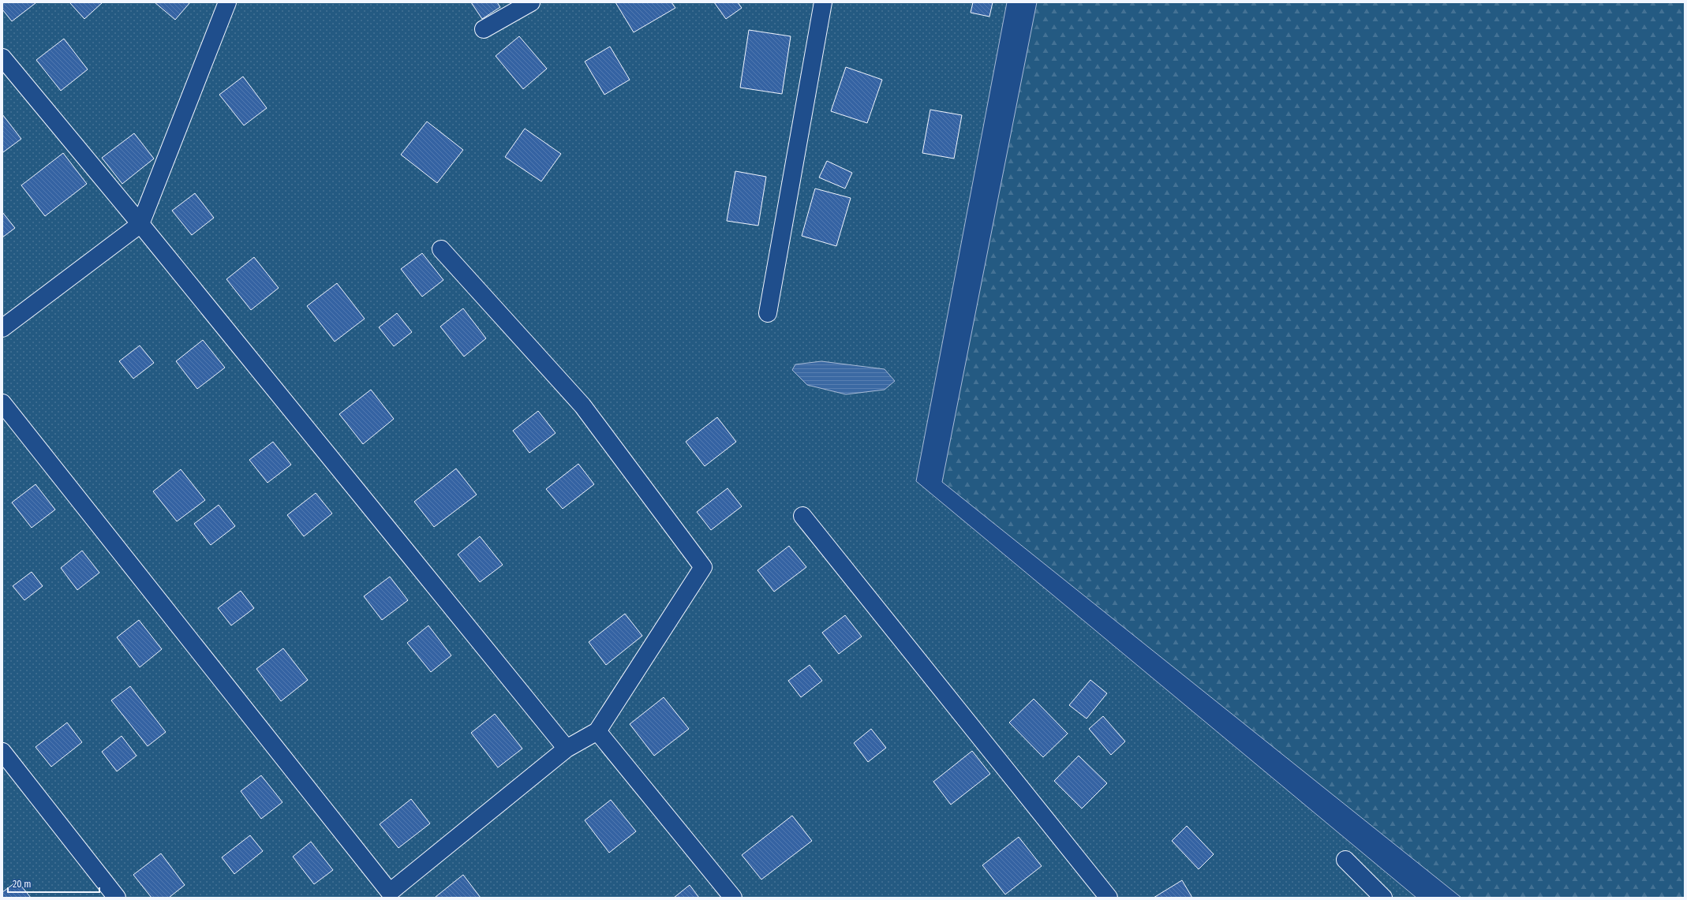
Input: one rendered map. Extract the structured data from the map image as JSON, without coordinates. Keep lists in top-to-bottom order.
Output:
{
  "scale_bar": "20 m"
}
